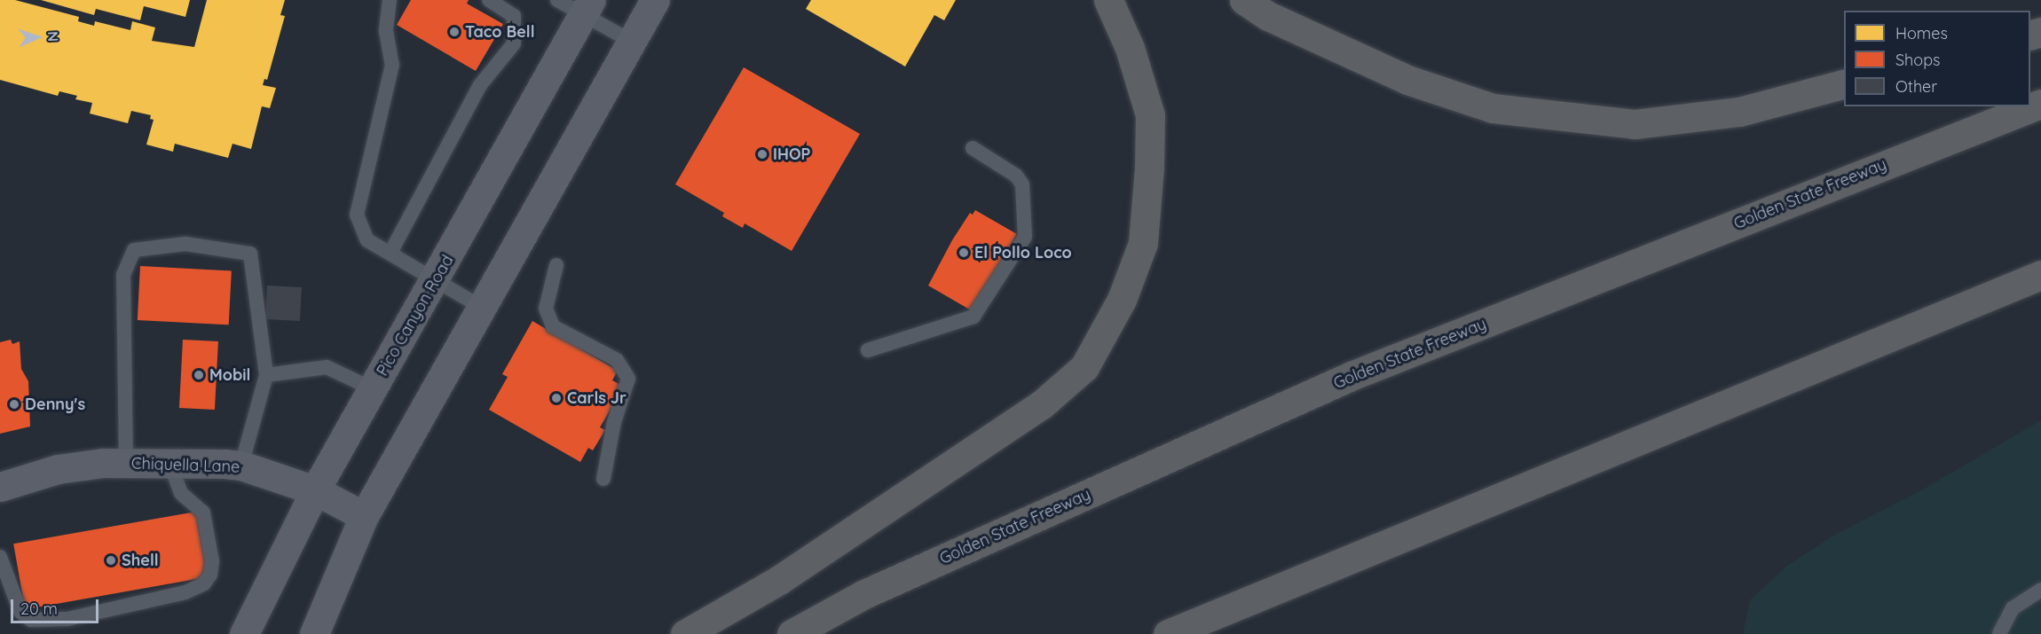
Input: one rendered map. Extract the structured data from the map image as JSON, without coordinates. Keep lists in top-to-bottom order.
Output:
{
  "streets": {
    "highway": ["Golden State Freeway"],
    "main road": ["Pico Canyon Road", "Chiquella Lane"]
  },
  "crossings": [
    ["Pico Canyon Road", "Chiquella Lane"]
  ],
  "places": [
    "Taco Bell",
    "IHOP",
    "El Pollo Loco",
    "Mobil",
    "Carls Jr",
    "Denny's",
    "Shell"
  ],
  "legend": ["Homes", "Shops", "Other"],
  "scale_bar": "20 m",
  "north": "right"
}
